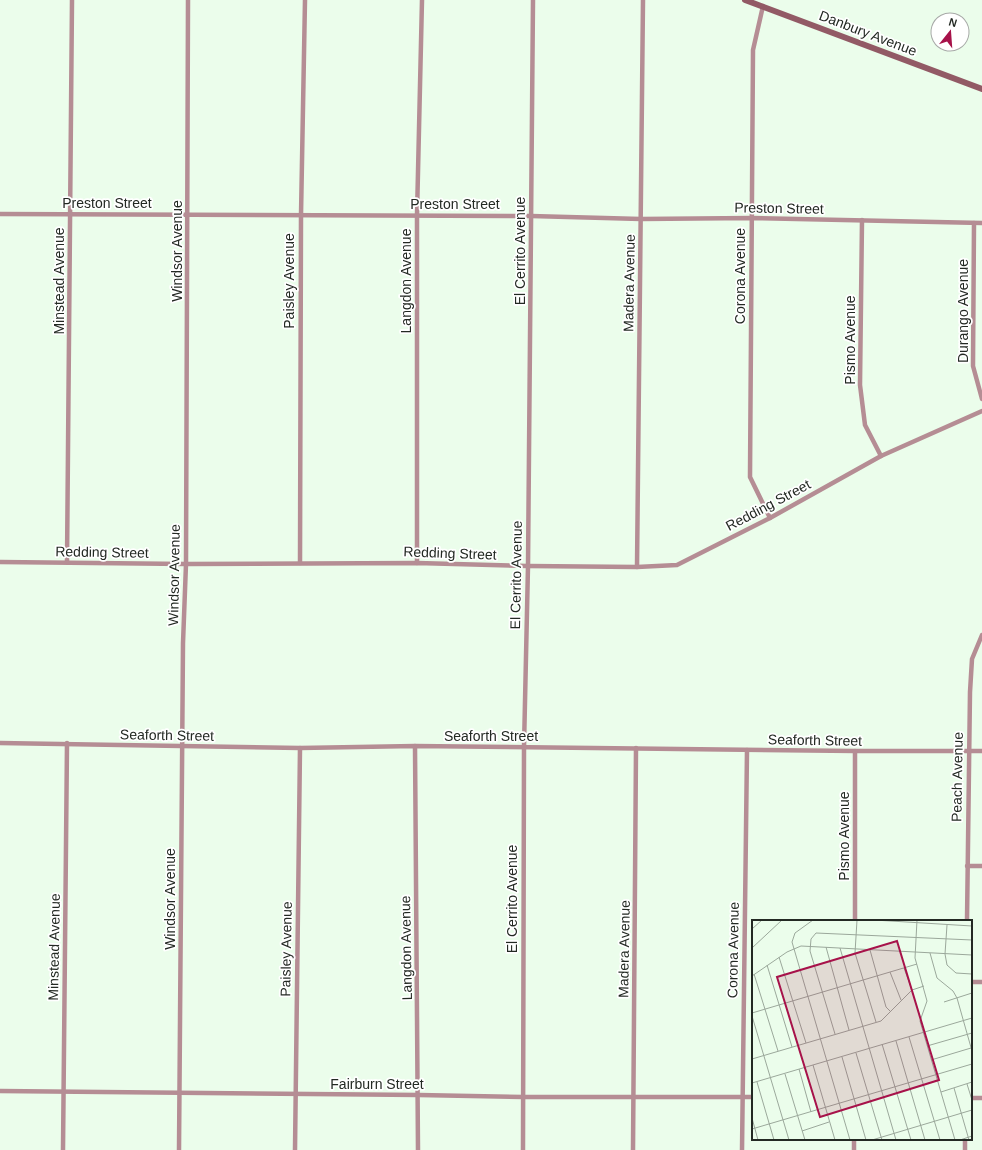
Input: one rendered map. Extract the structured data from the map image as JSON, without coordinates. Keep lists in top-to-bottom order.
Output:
{
  "streets": {
    "street": [
      "Danbury Avenue",
      "Preston Street",
      "Windsor Avenue",
      "El Cerrito Avenue",
      "Corona Avenue",
      "Minstead Avenue",
      "Paisley Avenue",
      "Langdon Avenue",
      "Madera Avenue",
      "Durango Avenue",
      "Pismo Avenue",
      "Redding Street",
      "Seaforth Street",
      "Peach Avenue",
      "Fairburn Street"
    ]
  },
  "crossings": [
    ["Danbury Avenue", "Corona Avenue"],
    ["Preston Street", "Windsor Avenue"],
    ["Preston Street", "El Cerrito Avenue"],
    ["Preston Street", "Corona Avenue"],
    ["Preston Street", "Minstead Avenue"],
    ["Preston Street", "Paisley Avenue"],
    ["Preston Street", "Langdon Avenue"],
    ["Preston Street", "Madera Avenue"],
    ["Preston Street", "Durango Avenue"],
    ["Preston Street", "Pismo Avenue"],
    ["Windsor Avenue", "Redding Street"],
    ["Windsor Avenue", "Seaforth Street"],
    ["Windsor Avenue", "Fairburn Street"],
    ["El Cerrito Avenue", "Redding Street"],
    ["El Cerrito Avenue", "Seaforth Street"],
    ["El Cerrito Avenue", "Fairburn Street"],
    ["Corona Avenue", "Redding Street"],
    ["Corona Avenue", "Seaforth Street"],
    ["Corona Avenue", "Fairburn Street"],
    ["Minstead Avenue", "Redding Street"],
    ["Minstead Avenue", "Seaforth Street"],
    ["Minstead Avenue", "Fairburn Street"],
    ["Paisley Avenue", "Redding Street"],
    ["Paisley Avenue", "Seaforth Street"],
    ["Paisley Avenue", "Fairburn Street"],
    ["Langdon Avenue", "Redding Street"],
    ["Langdon Avenue", "Seaforth Street"],
    ["Langdon Avenue", "Fairburn Street"],
    ["Madera Avenue", "Redding Street"],
    ["Madera Avenue", "Seaforth Street"],
    ["Madera Avenue", "Fairburn Street"],
    ["Pismo Avenue", "Redding Street"],
    ["Pismo Avenue", "Seaforth Street"],
    ["Seaforth Street", "Peach Avenue"]
  ],
  "north": "top"
}
